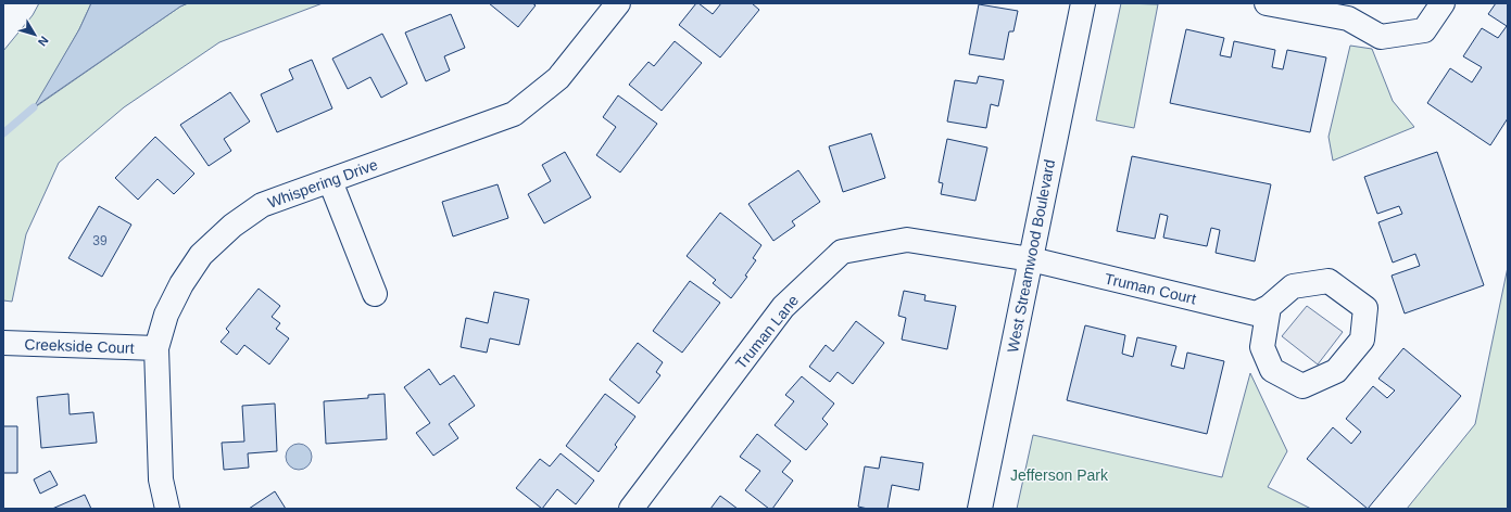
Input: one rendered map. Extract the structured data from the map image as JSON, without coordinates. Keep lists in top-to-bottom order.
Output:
{
  "streets": {
    "street": [
      "Whispering Drive",
      "West Streamwood Boulevard",
      "Truman Court",
      "Truman Lane",
      "Creekside Court"
    ]
  },
  "crossings": [
    ["Whispering Drive", "Creekside Court"],
    ["West Streamwood Boulevard", "Truman Court"],
    ["West Streamwood Boulevard", "Truman Lane"],
    ["Truman Court", "Truman Lane"]
  ],
  "parks": ["Jefferson Park"],
  "house_numbers": ["39"],
  "north": "bottom right"
}
